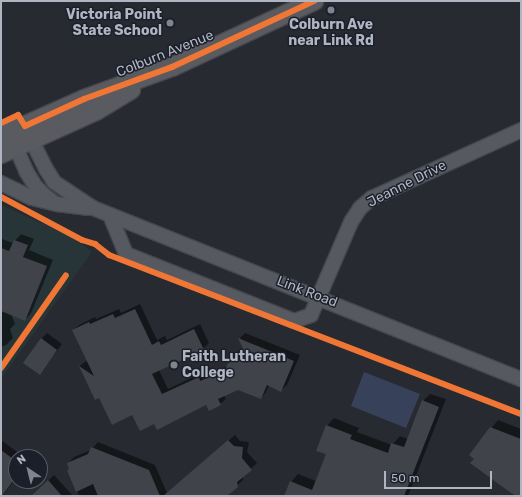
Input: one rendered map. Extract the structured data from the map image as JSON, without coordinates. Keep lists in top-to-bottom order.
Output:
{
  "streets": {
    "main road": ["Colburn Avenue"],
    "street": ["Jeanne Drive", "Link Road"]
  },
  "crossings": [
    ["Colburn Avenue", "Link Road"],
    ["Jeanne Drive", "Link Road"]
  ],
  "places": ["Colburn Ave near Link Rd", "Victoria Point State School", "Faith Lutheran College"],
  "scale_bar": "50 m",
  "north": "top left"
}
